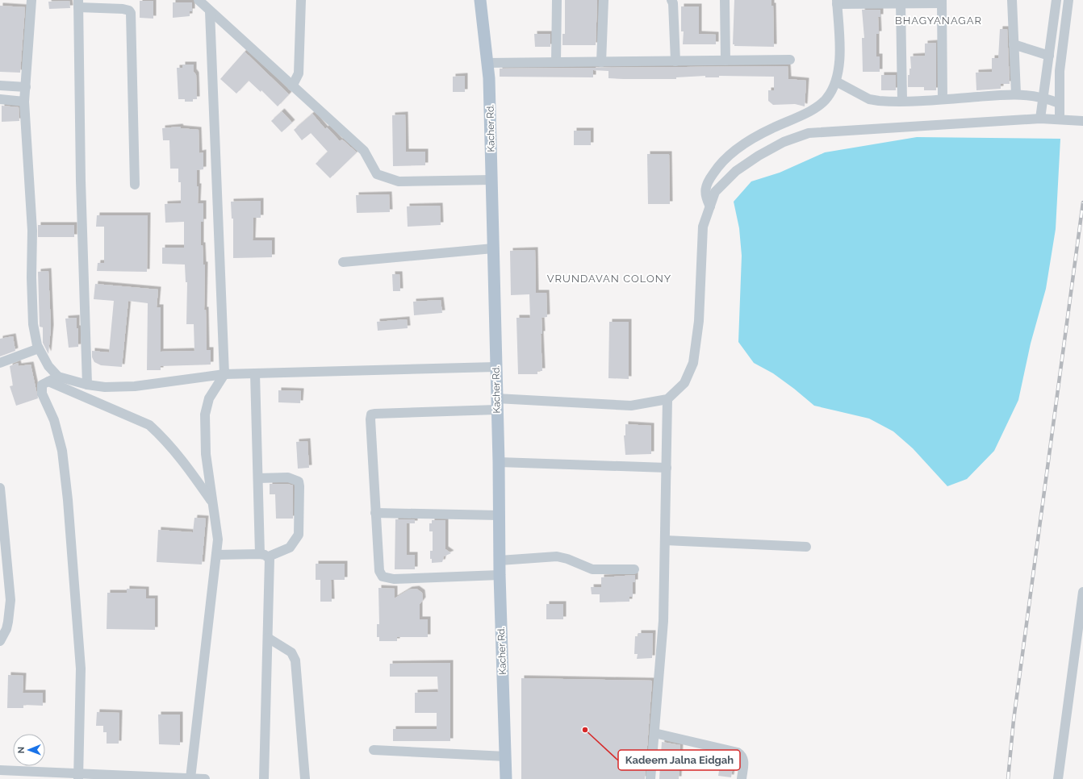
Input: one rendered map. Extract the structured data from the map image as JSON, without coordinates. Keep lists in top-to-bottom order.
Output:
{
  "streets": {
    "main road": ["Kacher Rd."]
  },
  "districts": ["BHAGYANAGAR", "VRUNDAVAN COLONY"],
  "places": ["Kadeem Jalna Eidgah"],
  "north": "left"
}
